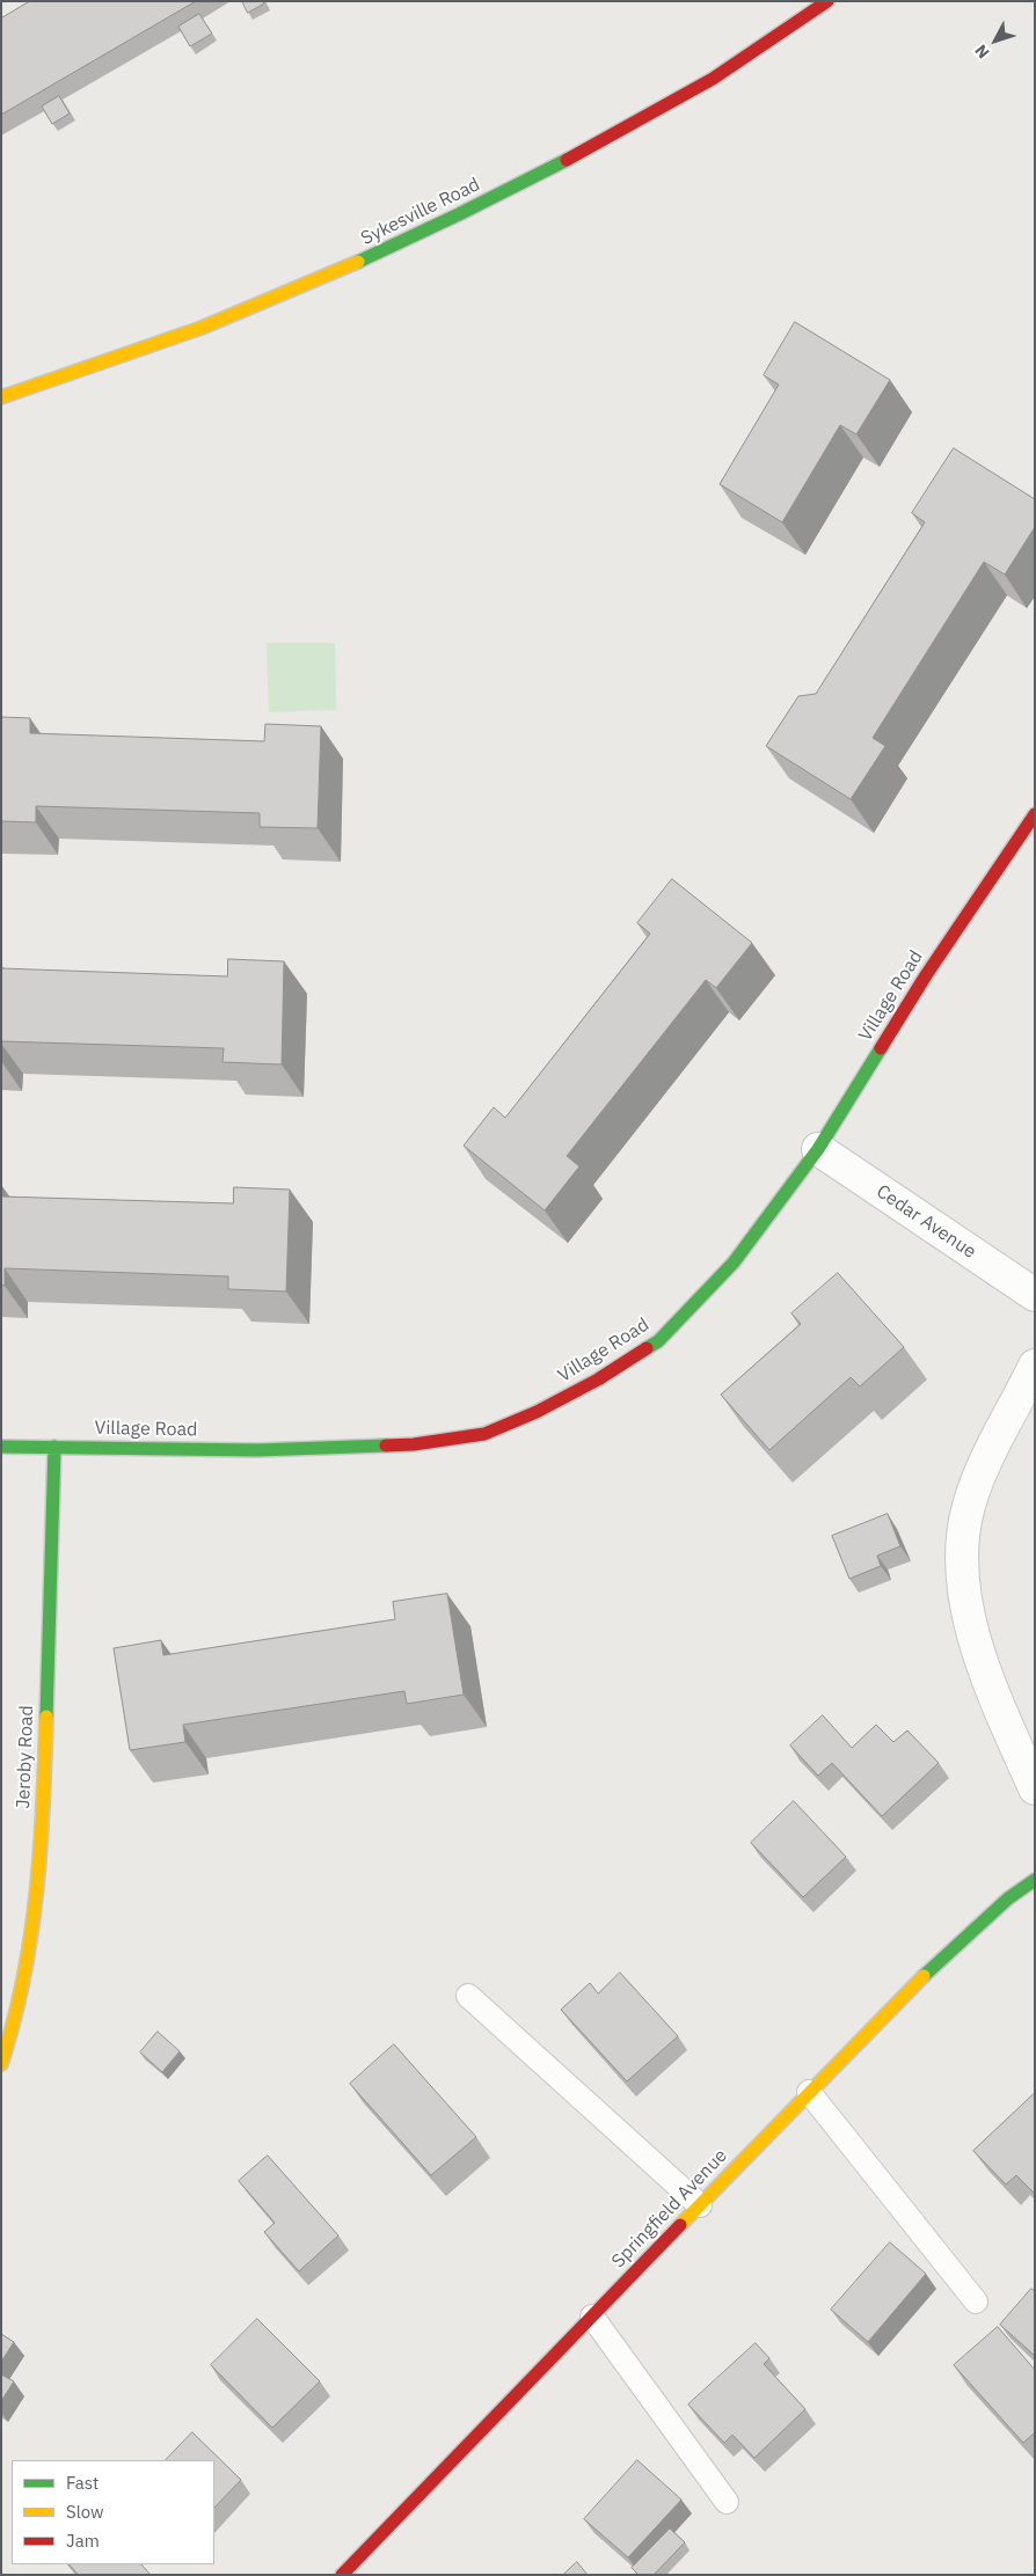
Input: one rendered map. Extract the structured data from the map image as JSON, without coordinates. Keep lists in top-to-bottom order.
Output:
{
  "streets": {
    "street": [
      "Sykesville Road",
      "Village Road",
      "Cedar Avenue",
      "Jeroby Road",
      "Springfield Avenue"
    ]
  },
  "crossings": [
    ["Village Road", "Cedar Avenue"],
    ["Village Road", "Jeroby Road"]
  ],
  "legend": ["Fast", "Slow", "Jam"],
  "north": "bottom left"
}
